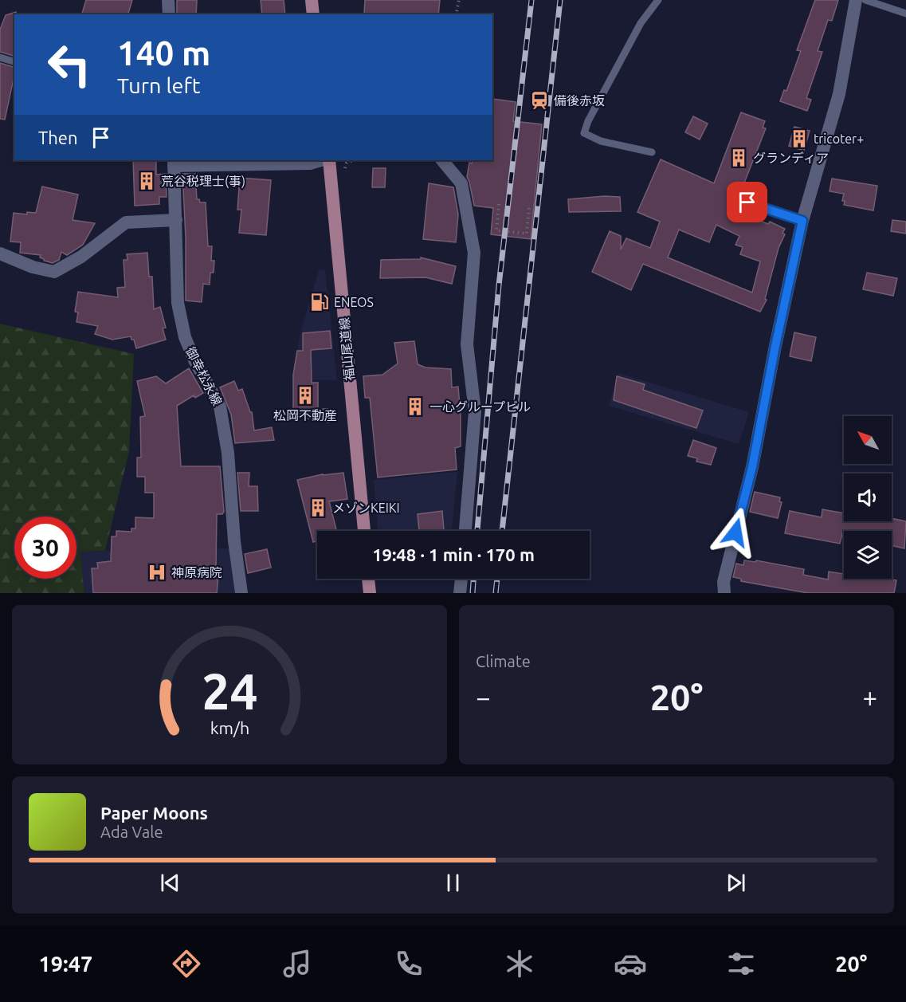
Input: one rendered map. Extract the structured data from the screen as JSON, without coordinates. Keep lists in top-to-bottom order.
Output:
{
  "streets": {
    "main road": ["福山尾道線"],
    "street": ["御幸松永線"]
  },
  "places": {
    "station": ["備後赤坂"],
    "building": [
      "tricoter+",
      "グランディア",
      "荒谷税理士(事)",
      "松岡不動産",
      "一心グループビル",
      "メゾンKEIKI"
    ],
    "fuel station": ["ENEOS"],
    "hospital": ["神原病院"]
  },
  "north": "top left",
  "page": {
    "turn": ["140 m", "Turn left"],
    "then": "Then",
    "limit": "30",
    "trip": "19:48 · 1 min · 170 m",
    "tile": "Climate",
    "heat": ["−", "20°", "+"],
    "song": ["Paper Moons", "Ada Vale"],
    "tabs": ["19:47", "20°"],
    "gauge": ["24", "km/h"]
  }
}
